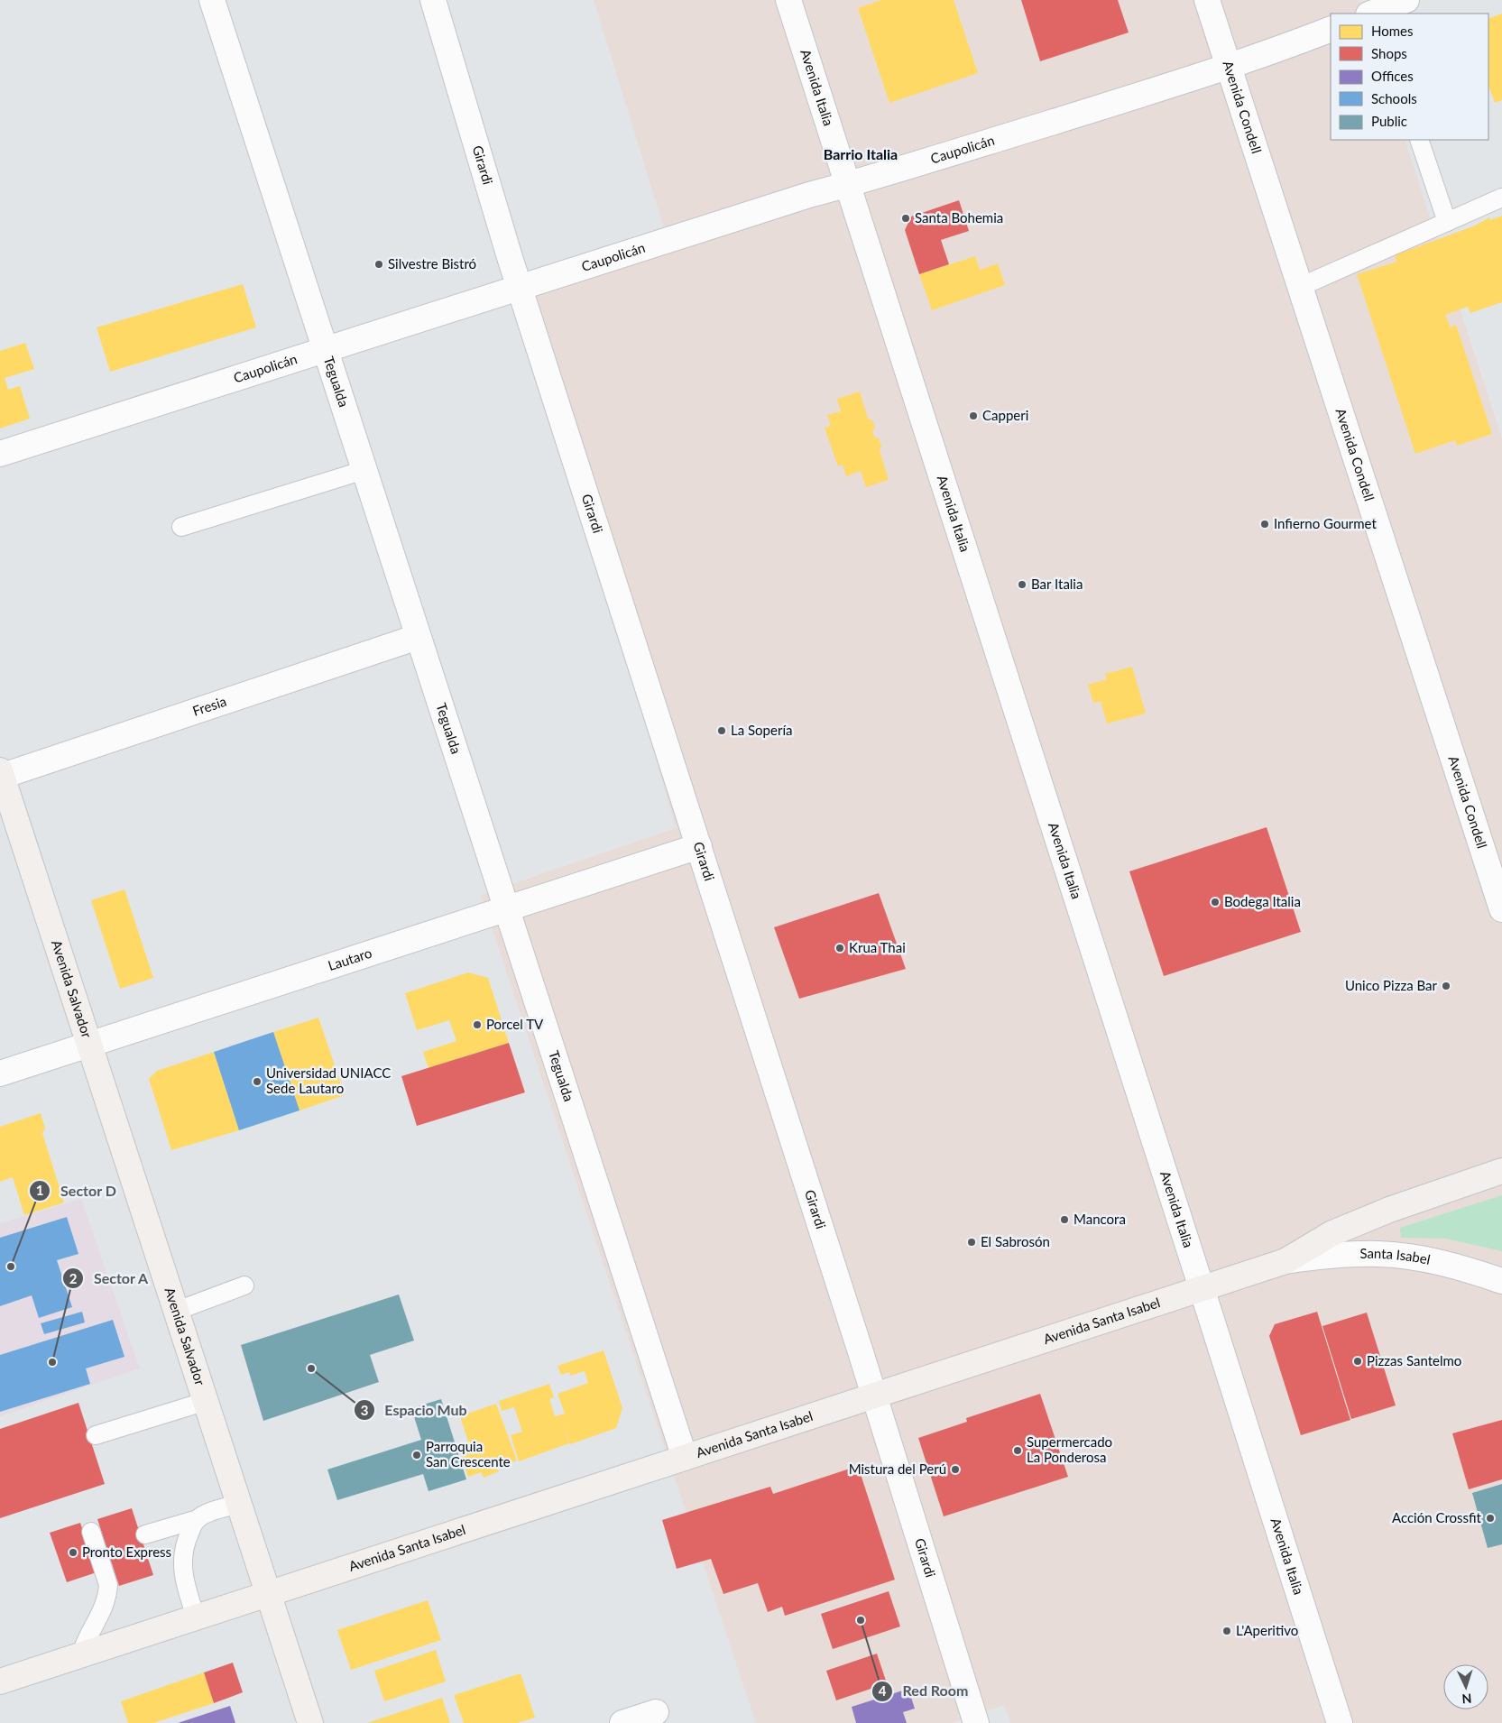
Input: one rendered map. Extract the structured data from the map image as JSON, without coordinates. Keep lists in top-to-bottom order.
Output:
{
  "streets": {
    "main road": ["Avenida Salvador", "Avenida Santa Isabel"],
    "street": [
      "Avenida Italia",
      "Avenida Condell",
      "Caupolicán",
      "Girardi",
      "Tegualda",
      "Fresia",
      "Lautaro",
      "Santa Isabel"
    ]
  },
  "crossings": [
    ["Avenida Italia", "Caupolicán"],
    ["Avenida Italia", "Avenida Santa Isabel"],
    ["Avenida Condell", "Caupolicán"],
    ["Caupolicán", "Girardi"],
    ["Caupolicán", "Tegualda"],
    ["Girardi", "Lautaro"],
    ["Girardi", "Avenida Santa Isabel"],
    ["Tegualda", "Fresia"],
    ["Tegualda", "Lautaro"],
    ["Tegualda", "Avenida Santa Isabel"],
    ["Fresia", "Avenida Salvador"],
    ["Lautaro", "Avenida Salvador"],
    ["Avenida Salvador", "Avenida Santa Isabel"],
    ["Santa Isabel", "Avenida Santa Isabel"]
  ],
  "districts": ["Barrio Italia"],
  "places": [
    "Santa Bohemia",
    "Silvestre Bistró",
    "Capperi",
    "Infierno Gourmet",
    "Bar Italia",
    "La Sopería",
    "Bodega Italia",
    "Krua Thai",
    "Unico Pizza Bar",
    "Porcel TV",
    "Universidad UNIACC Sede Lautaro",
    "Mancora",
    "El Sabrosón",
    "Sector D",
    "Pizzas Santelmo",
    "Sector A",
    "Espacio Mub",
    "Supermercado La Ponderosa",
    "Parroquia San Crescente",
    "Mistura del Perú",
    "Acción Crossfit",
    "Pronto Express",
    "Red Room",
    "L'Aperitivo"
  ],
  "legend": [
    "Homes",
    "Shops",
    "Offices",
    "Schools",
    "Public"
  ],
  "north": "bottom"
}
